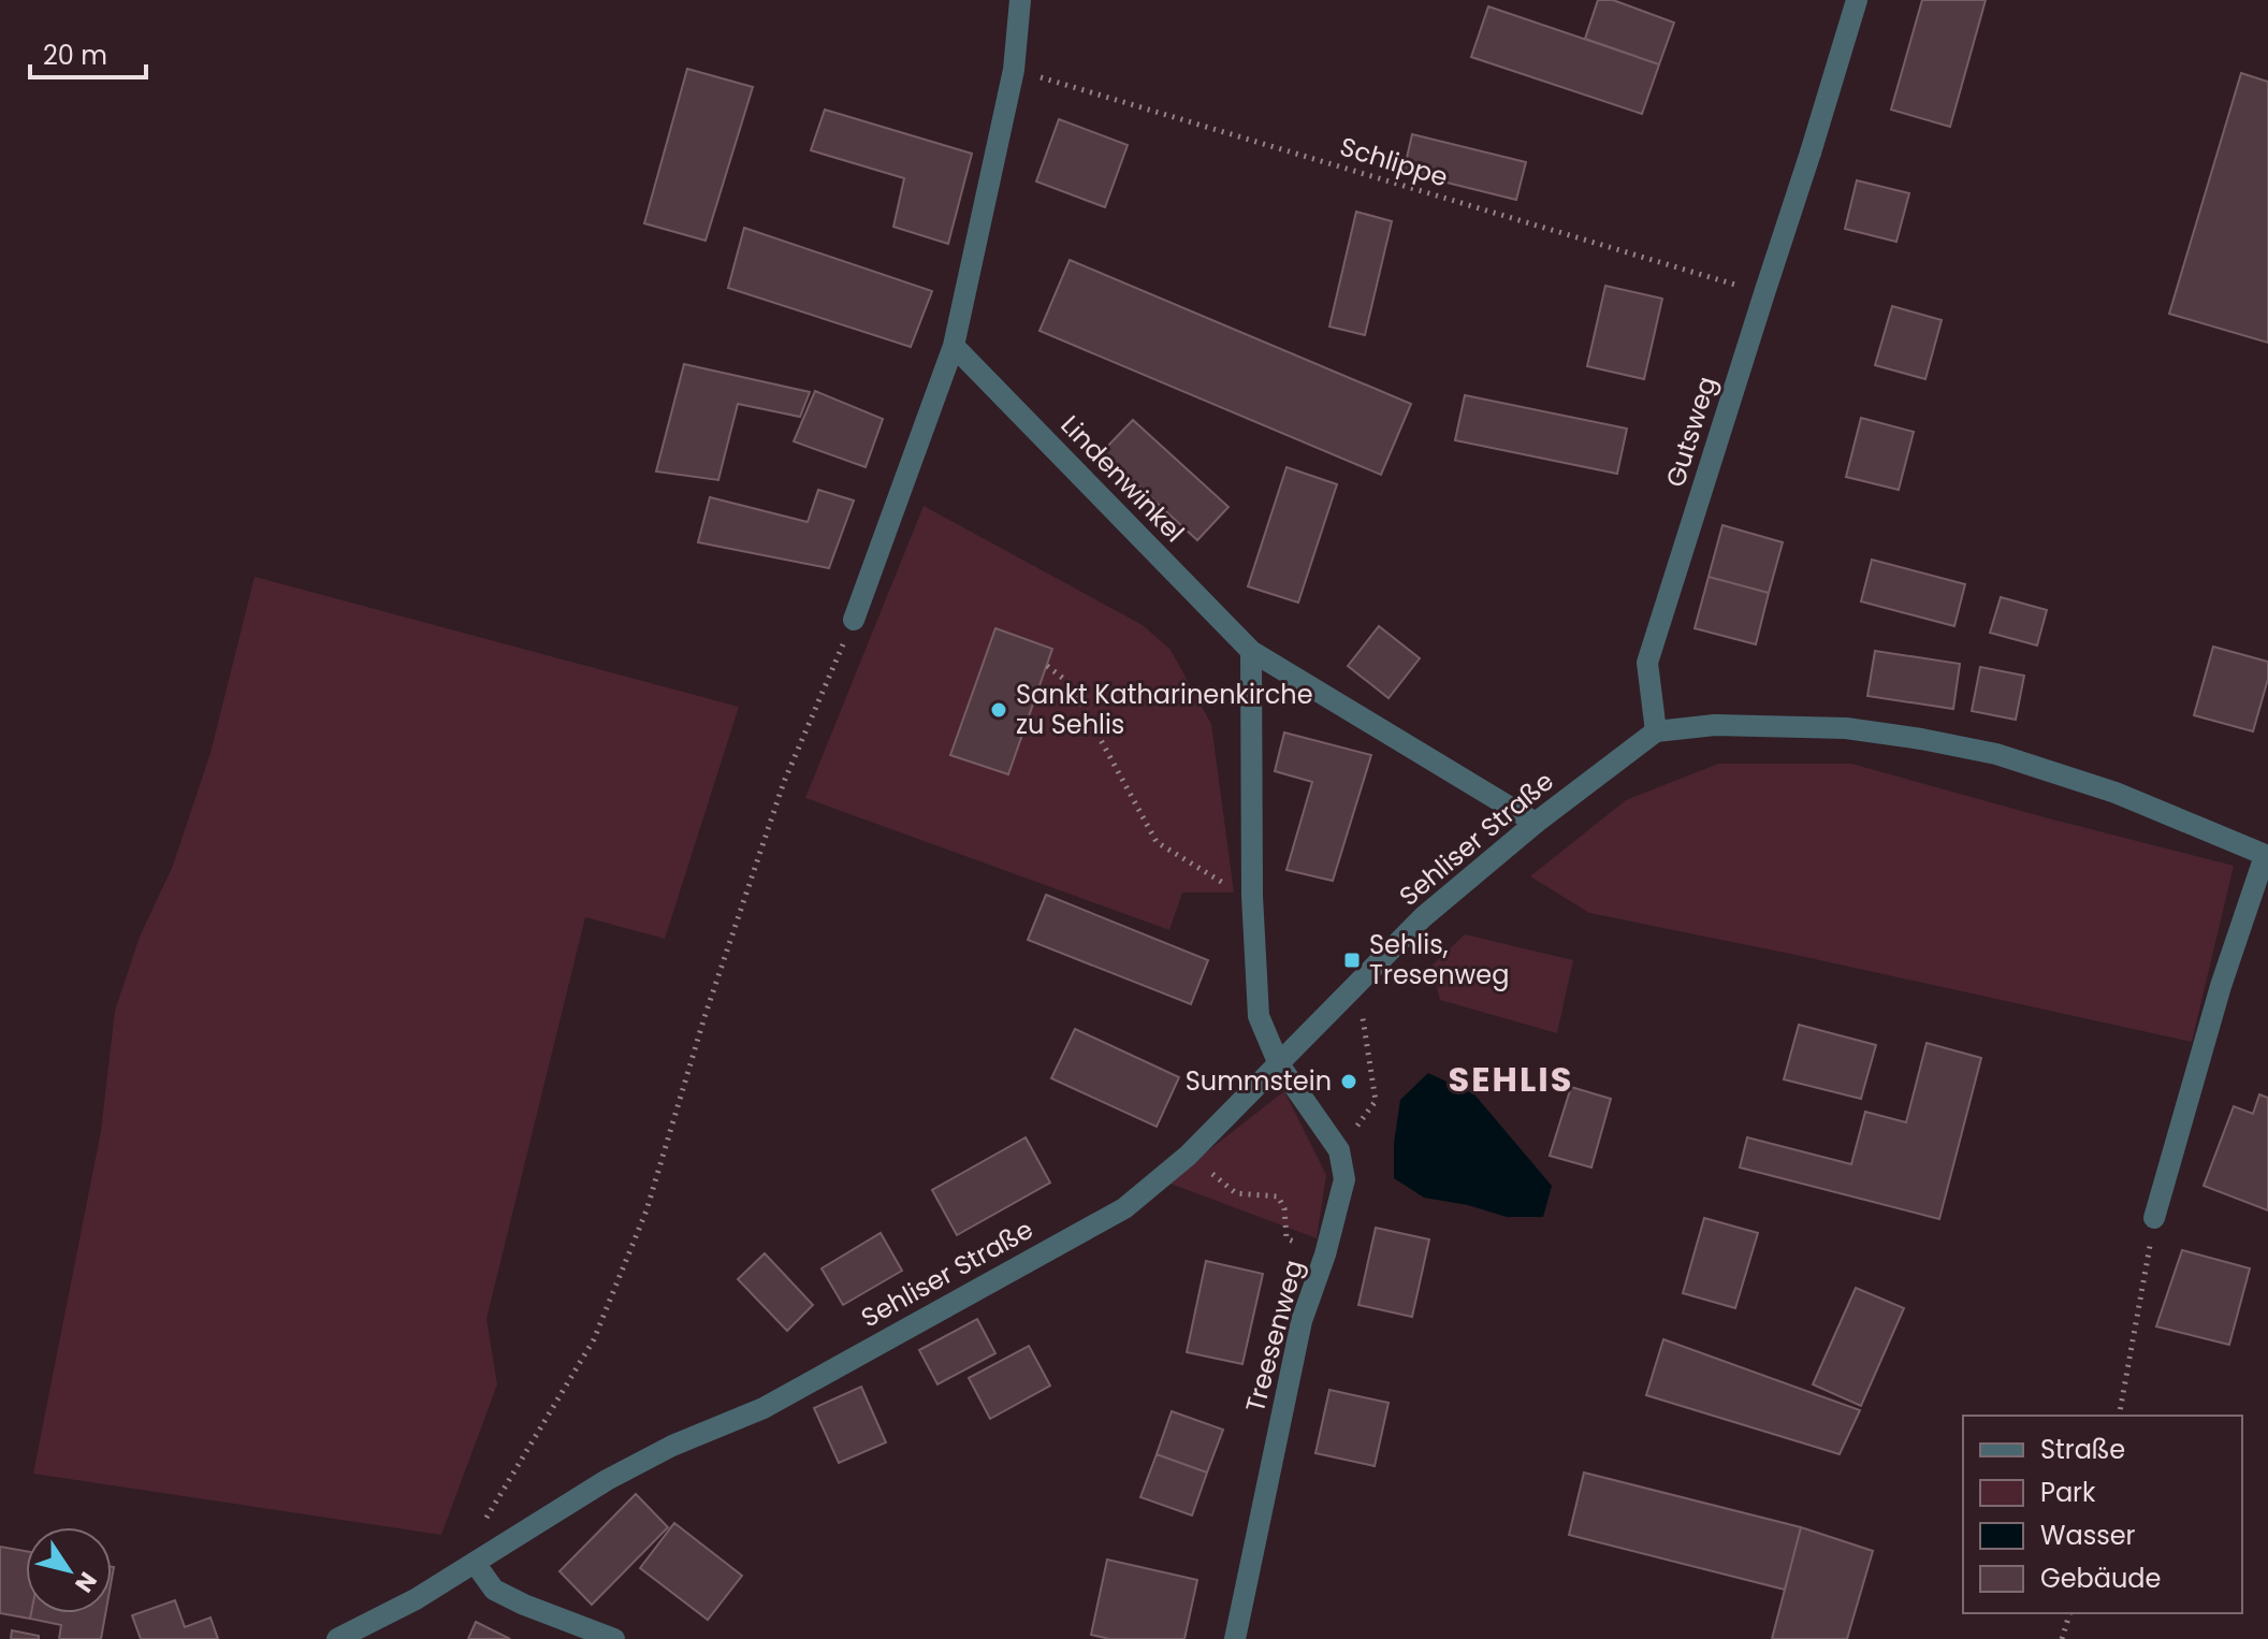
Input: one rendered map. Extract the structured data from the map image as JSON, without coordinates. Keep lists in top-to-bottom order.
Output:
{
  "streets": {
    "street": [
      "Gutsweg",
      "Lindenwinkel",
      "Sehliser Straße",
      "Treesenweg"
    ],
    "path": ["Schlippe"]
  },
  "crossings": [
    ["Schlippe", "Gutsweg"],
    ["Gutsweg", "Sehliser Straße"],
    ["Lindenwinkel", "Sehliser Straße"]
  ],
  "districts": ["SEHLIS"],
  "places": {
    "other": ["Sankt Katharinenkirche zu Sehlis", "Summstein"],
    "transit": ["Sehlis, Tresenweg"]
  },
  "legend": [
    "Straße",
    "Park",
    "Wasser",
    "Gebäude"
  ],
  "scale_bar": "20 m",
  "north": "bottom right"
}
